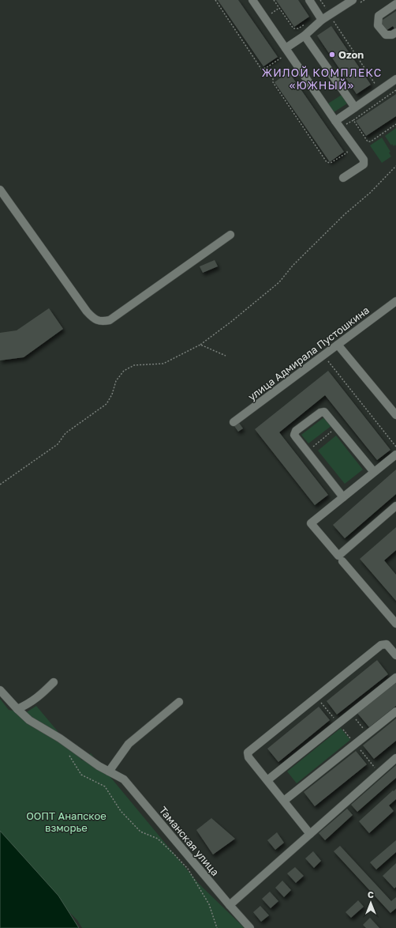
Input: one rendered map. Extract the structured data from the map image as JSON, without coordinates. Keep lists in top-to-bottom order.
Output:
{
  "streets": {
    "street": ["улица Адмирала Пустошкина", "Таманская улица"]
  },
  "districts": ["ЖИЛОЙ КОМПЛЕКС «ЮЖНЫЙ»"],
  "parks": ["ООПТ Анапское взморье"],
  "places": ["Ozon"],
  "north": "top"
}
